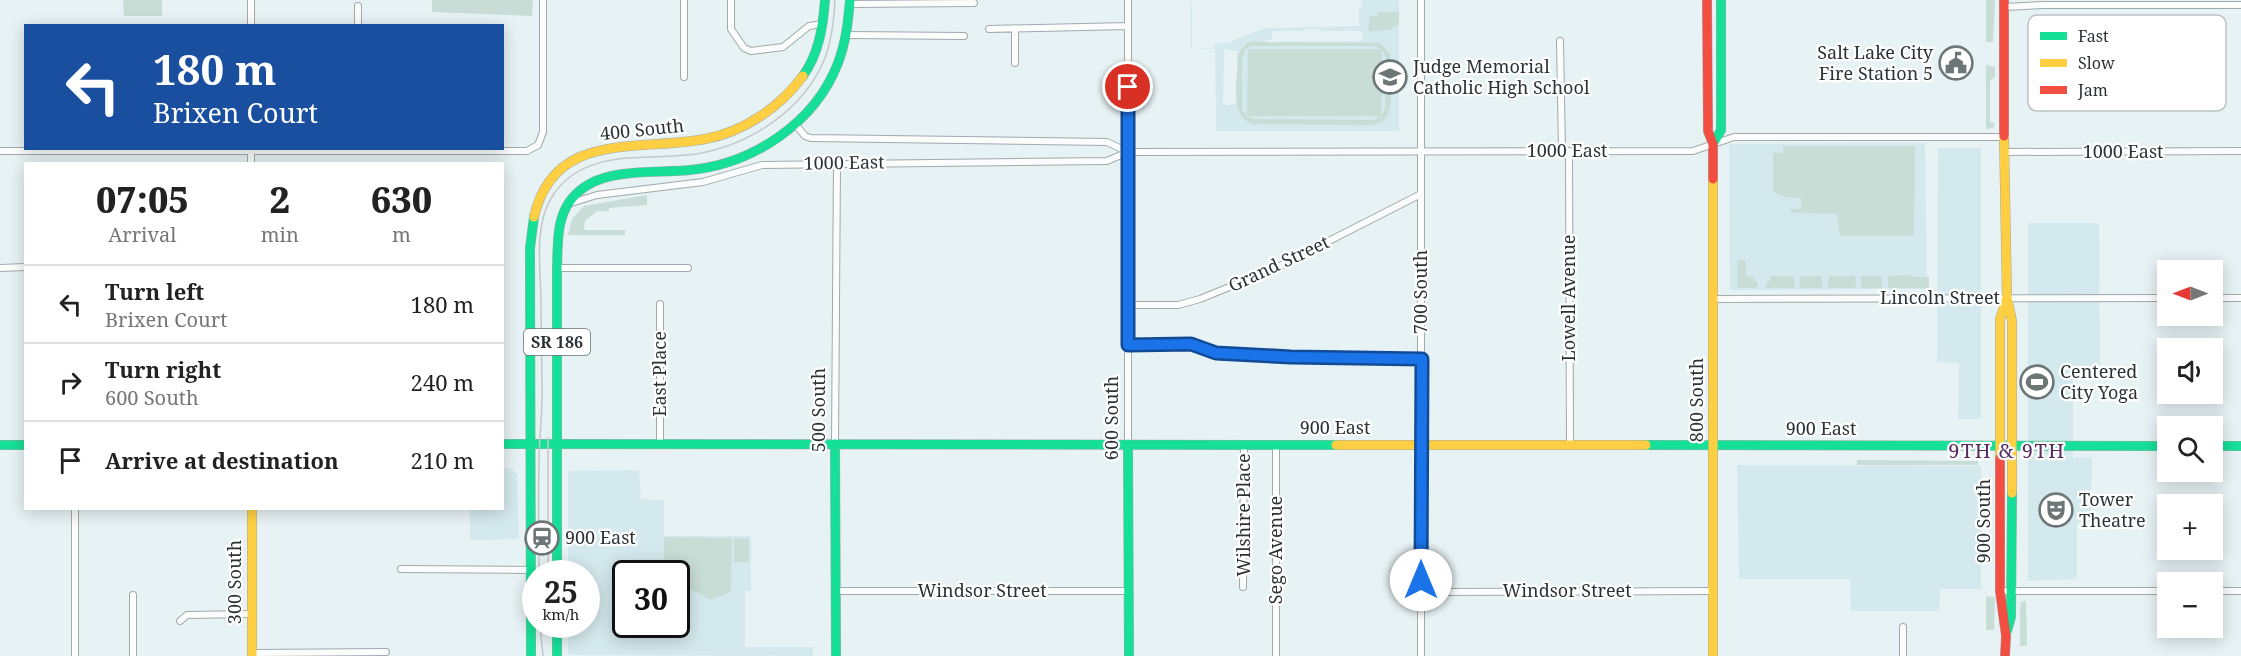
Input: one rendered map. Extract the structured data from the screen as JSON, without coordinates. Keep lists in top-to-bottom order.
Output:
{
  "streets": {
    "street": [
      "400 South",
      "1000 East",
      "Grand Street",
      "700 South",
      "Lowell Avenue",
      "Lincoln Street",
      "SR 186",
      "East Place",
      "800 South",
      "500 South",
      "600 South",
      "900 East",
      "Wilshire Place",
      "900 South",
      "Sego Avenue",
      "300 South",
      "Windsor Street"
    ]
  },
  "crossings": [
    ["400 South", "SR 186"],
    ["400 South", "900 East"],
    ["1000 East", "700 South"],
    ["1000 East", "Lowell Avenue"],
    ["1000 East", "SR 186"],
    ["1000 East", "800 South"],
    ["1000 East", "500 South"],
    ["1000 East", "600 South"],
    ["1000 East", "900 South"],
    ["Grand Street", "700 South"],
    ["Grand Street", "600 South"],
    ["700 South", "900 East"],
    ["700 South", "Windsor Street"],
    ["Lowell Avenue", "900 East"],
    ["Lincoln Street", "800 South"],
    ["Lincoln Street", "900 South"],
    ["SR 186", "900 East"],
    ["East Place", "900 East"],
    ["800 South", "900 East"],
    ["800 South", "Windsor Street"],
    ["500 South", "900 East"],
    ["500 South", "Windsor Street"],
    ["600 South", "900 East"],
    ["600 South", "Windsor Street"],
    ["900 East", "Wilshire Place"],
    ["900 East", "900 South"],
    ["900 East", "Sego Avenue"]
  ],
  "districts": ["9TH & 9TH"],
  "places": {
    "public building": ["Salt Lake City Fire Station 5"],
    "school or university": ["Judge Memorial Catholic High School"],
    "sports": ["Centered City Yoga"],
    "theatre": ["Tower Theatre"],
    "station": ["900 East"]
  },
  "legend": ["Fast", "Slow", "Jam"],
  "north": "left",
  "page": {
    "turn": ["180 m", "Brixen Court"],
    "eta": [
      "07:05",
      "Arrival",
      "2",
      "min",
      "630",
      "m"
    ],
    "map_buttons": ["+", "−"],
    "list": [
      {
        "name": "Turn left",
        "note": "Brixen Court",
        "value": "180 m"
      },
      {
        "name": "Turn right",
        "note": "600 South",
        "value": "240 m"
      },
      {
        "name": "Arrive at destination",
        "value": "210 m"
      }
    ],
    "speed": "25 km/h",
    "limit": "30"
  }
}
